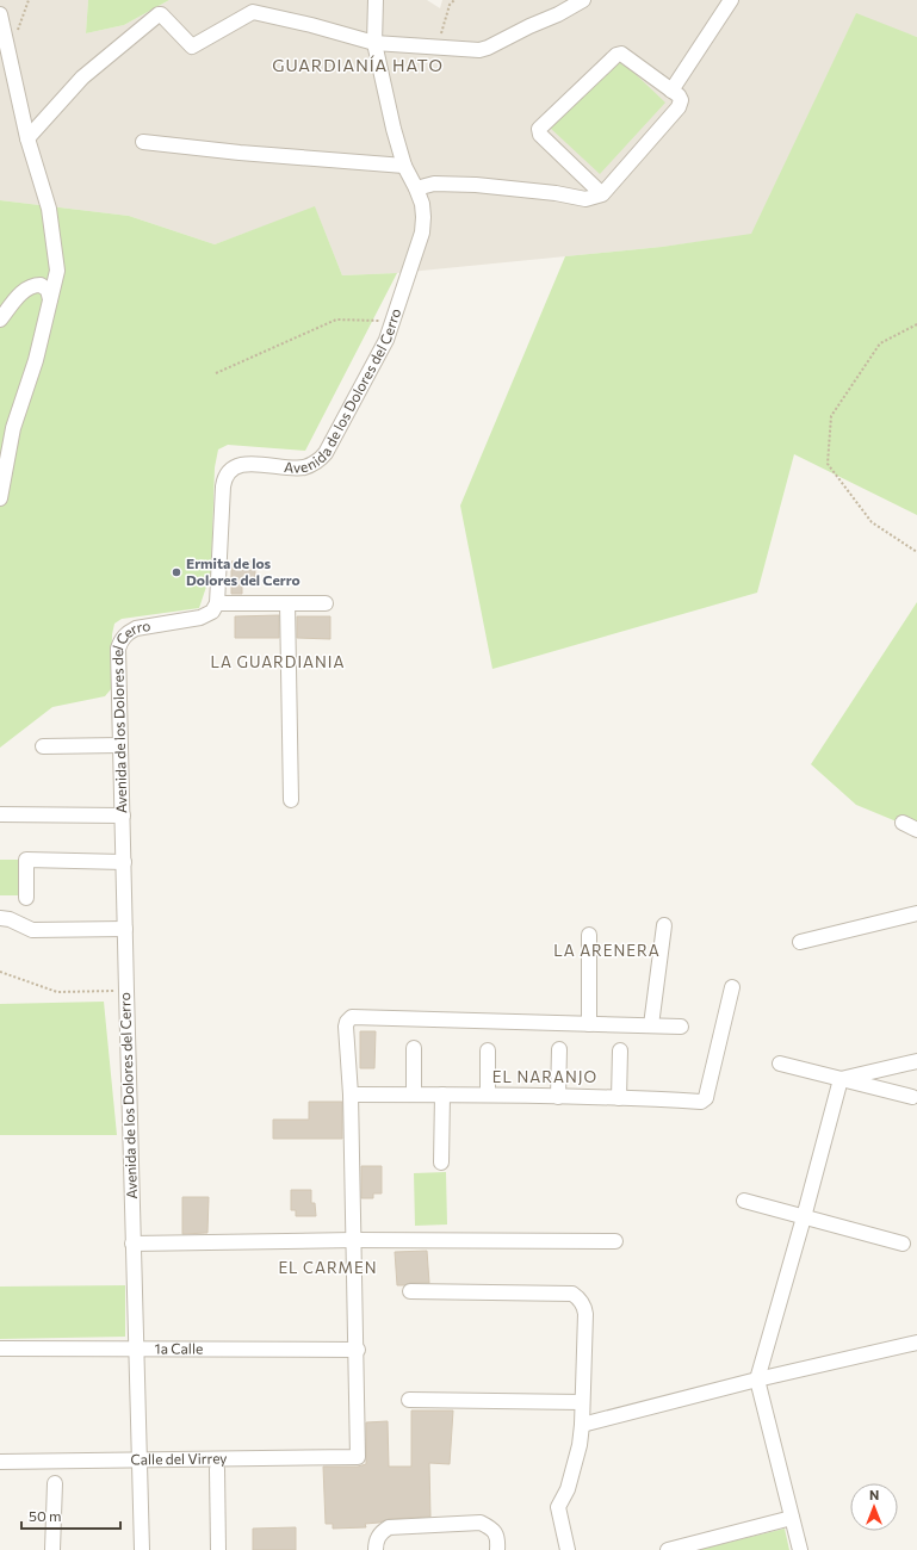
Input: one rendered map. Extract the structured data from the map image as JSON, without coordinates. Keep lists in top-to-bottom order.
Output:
{
  "streets": {
    "street": ["Avenida de los Dolores del Cerro", "1a Calle", "Calle del Virrey"]
  },
  "crossings": [
    ["Avenida de los Dolores del Cerro", "1a Calle"],
    ["Avenida de los Dolores del Cerro", "Calle del Virrey"],
    ["1a Calle", "Calle del Virrey"]
  ],
  "districts": [
    "GUARDIANÍA HATO",
    "LA GUARDIANIA",
    "LA ARENERA",
    "EL NARANJO",
    "EL CARMEN"
  ],
  "places": ["Ermita de los Dolores del Cerro"],
  "scale_bar": "50 m",
  "north": "top"
}
